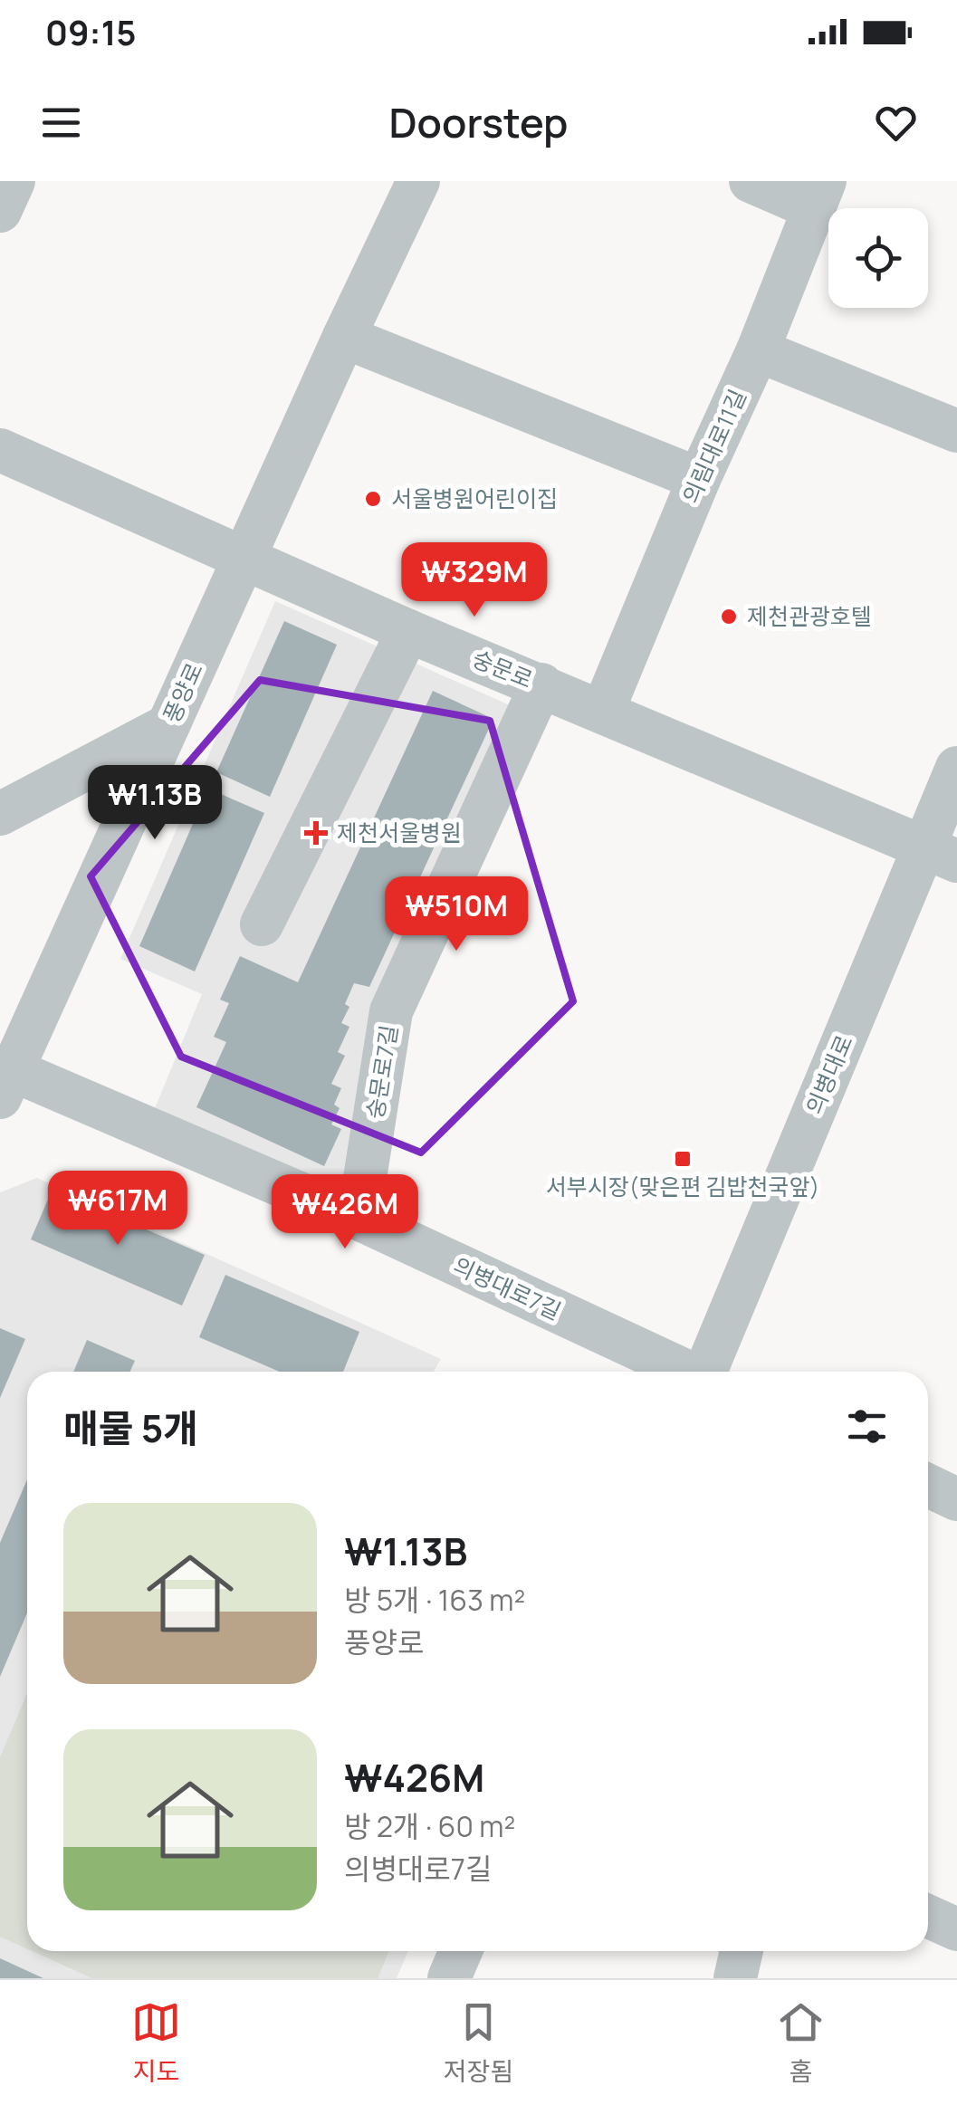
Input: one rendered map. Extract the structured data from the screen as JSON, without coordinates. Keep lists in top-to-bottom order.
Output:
{
  "streets": {
    "street": [
      "의림대로11길",
      "숭문로",
      "풍양로",
      "숭문로7길",
      "의병대로",
      "의병대로7길"
    ]
  },
  "crossings": [
    ["의림대로11길", "숭문로"],
    ["숭문로", "풍양로"],
    ["숭문로", "숭문로7길"],
    ["숭문로", "의병대로"],
    ["풍양로", "의병대로7길"],
    ["숭문로7길", "의병대로7길"]
  ],
  "places": {
    "other": ["서울병원어린이집", "제천관광호텔"],
    "health": ["제천서울병원"],
    "transit": ["서부시장(맞은편 김밥천국앞)"]
  },
  "page": {
    "status": "09:15",
    "header": "Doorstep",
    "price": [
      "₩329M",
      "₩1.13B",
      "₩510M",
      "₩617M",
      "₩426M"
    ],
    "heading": "매물 5개",
    "list": [
      {
        "name": "₩1.13B",
        "note": "방 5개 · 163 m² · 풍양로"
      },
      {
        "name": "₩426M",
        "note": "방 2개 · 60 m² · 의병대로7길"
      }
    ],
    "tabs": ["지도", "저장됨", "홈"]
  }
}
